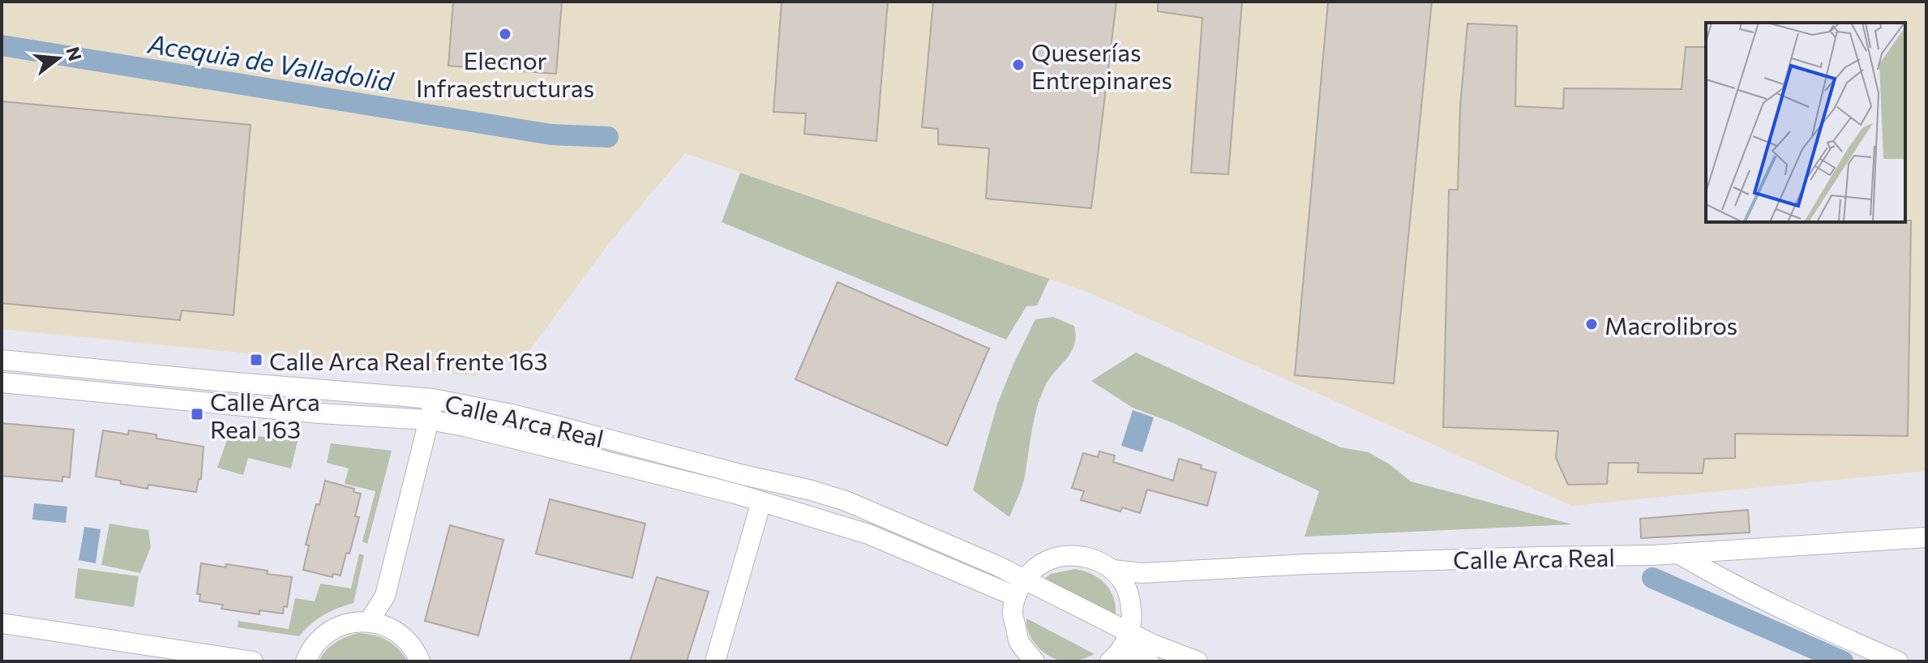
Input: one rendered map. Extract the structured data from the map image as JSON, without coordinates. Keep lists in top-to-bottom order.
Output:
{
  "streets": {
    "street": ["Calle Arca Real"]
  },
  "water": ["Acequia de Valladolid"],
  "places": {
    "other": ["Elecnor Infraestructuras", "Queserías Entrepinares", "Macrolibros"],
    "transit": ["Calle Arca Real frente 163", "Calle Arca Real 163"]
  },
  "north": "right"
}
